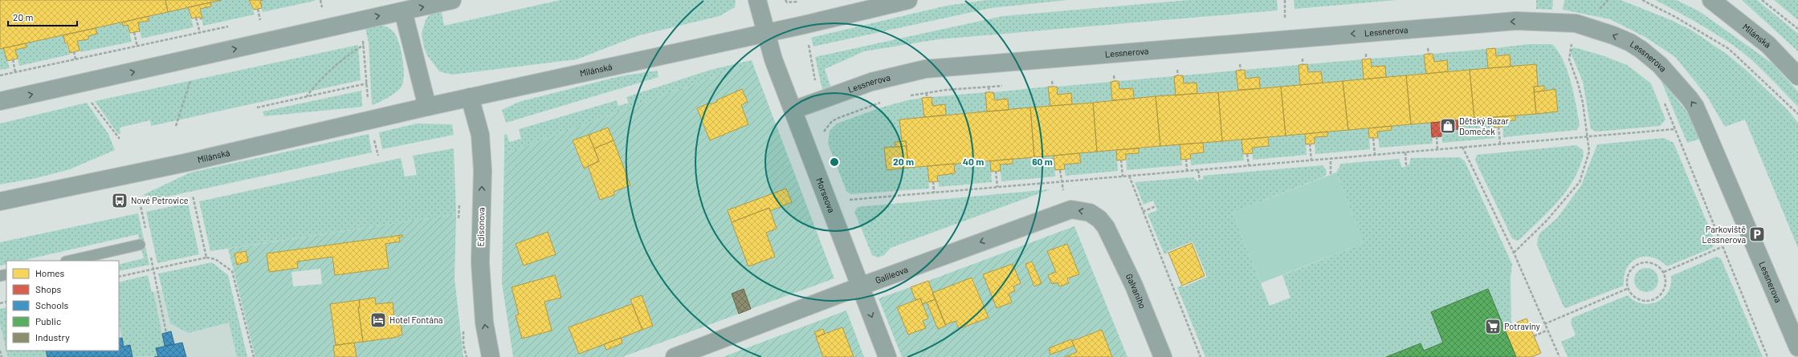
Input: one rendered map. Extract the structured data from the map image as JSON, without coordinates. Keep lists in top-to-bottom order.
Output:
{
  "streets": {
    "street": [
      "Lessnerova",
      "Milánská",
      "Morseova",
      "Edisonova",
      "Galileova",
      "Galvaniho"
    ]
  },
  "crossings": [
    ["Lessnerova", "Morseova"],
    ["Milánská", "Morseova"],
    ["Milánská", "Edisonova"],
    ["Morseova", "Galileova"],
    ["Galileova", "Galvaniho"]
  ],
  "one_way": ["Lessnerova", "Edisonova", "Galileova"],
  "places": {
    "shop": ["Dětský Bazar Domeček"],
    "bus stop": ["Nové Petrovice"],
    "parking": ["Parkoviště Lessnerova"],
    "hotel": ["Hotel Fontána"],
    "supermarket": ["Potraviny"]
  },
  "legend": [
    "Homes",
    "Shops",
    "Schools",
    "Public",
    "Industry"
  ],
  "scale_bar": "20 m",
  "rings": ["20 m", "40 m", "60 m"]
}
